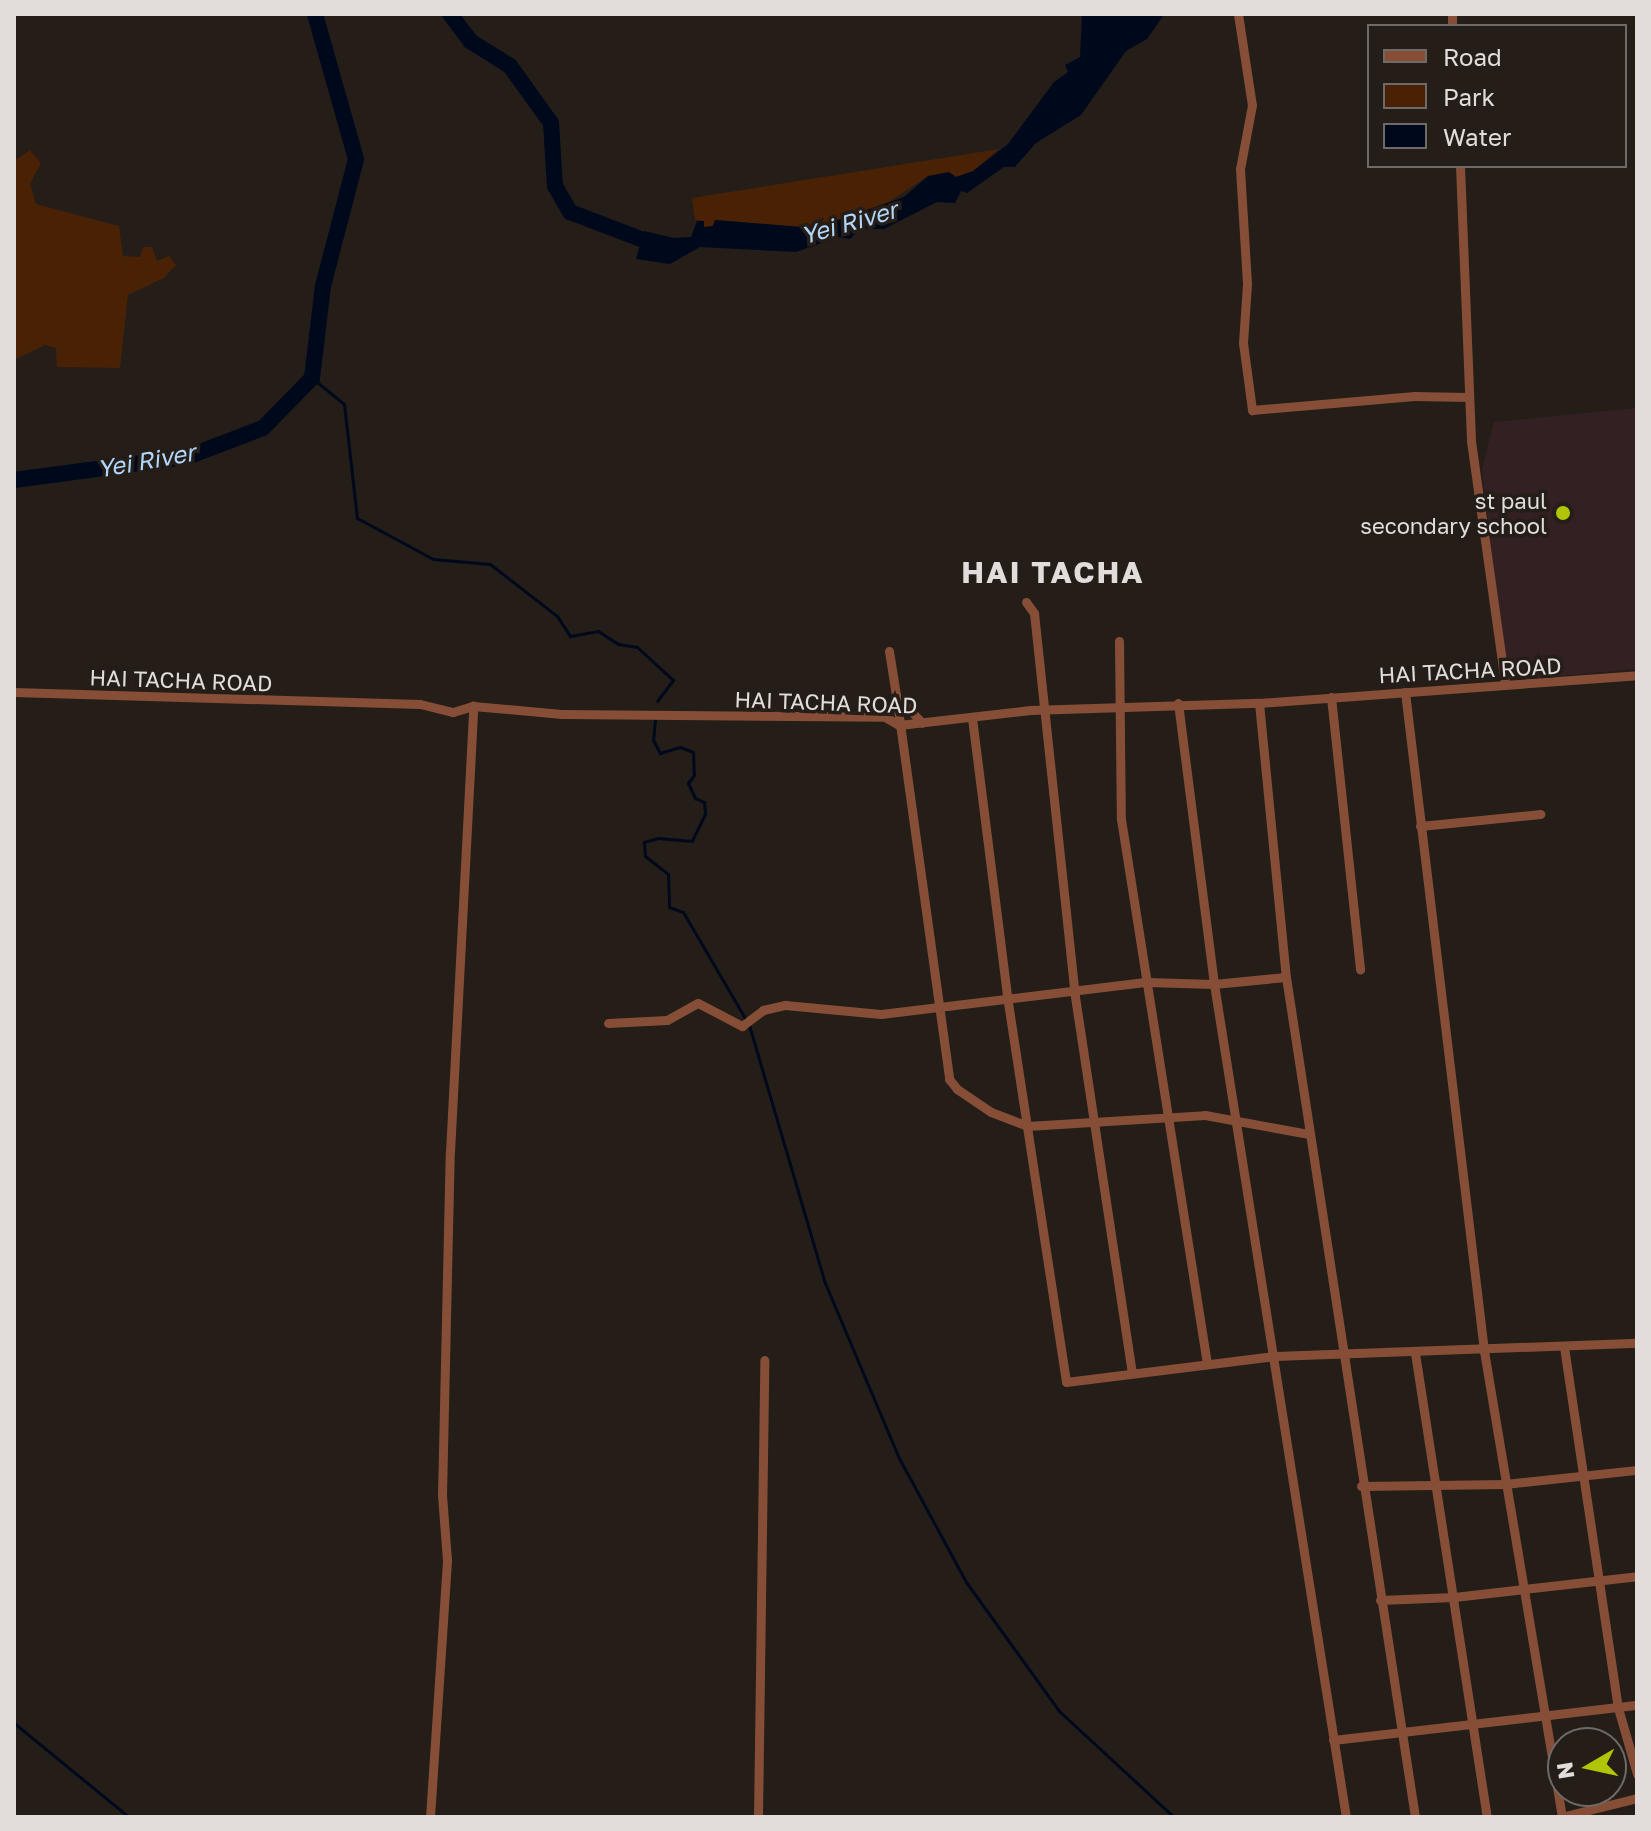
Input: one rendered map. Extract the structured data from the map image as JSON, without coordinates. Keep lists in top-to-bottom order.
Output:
{
  "streets": {
    "street": ["HAI TACHA ROAD"]
  },
  "districts": ["HAI TACHA"],
  "water": ["Yei River"],
  "places": ["st paul secondary school"],
  "legend": ["Road", "Park", "Water"],
  "north": "left"
}
